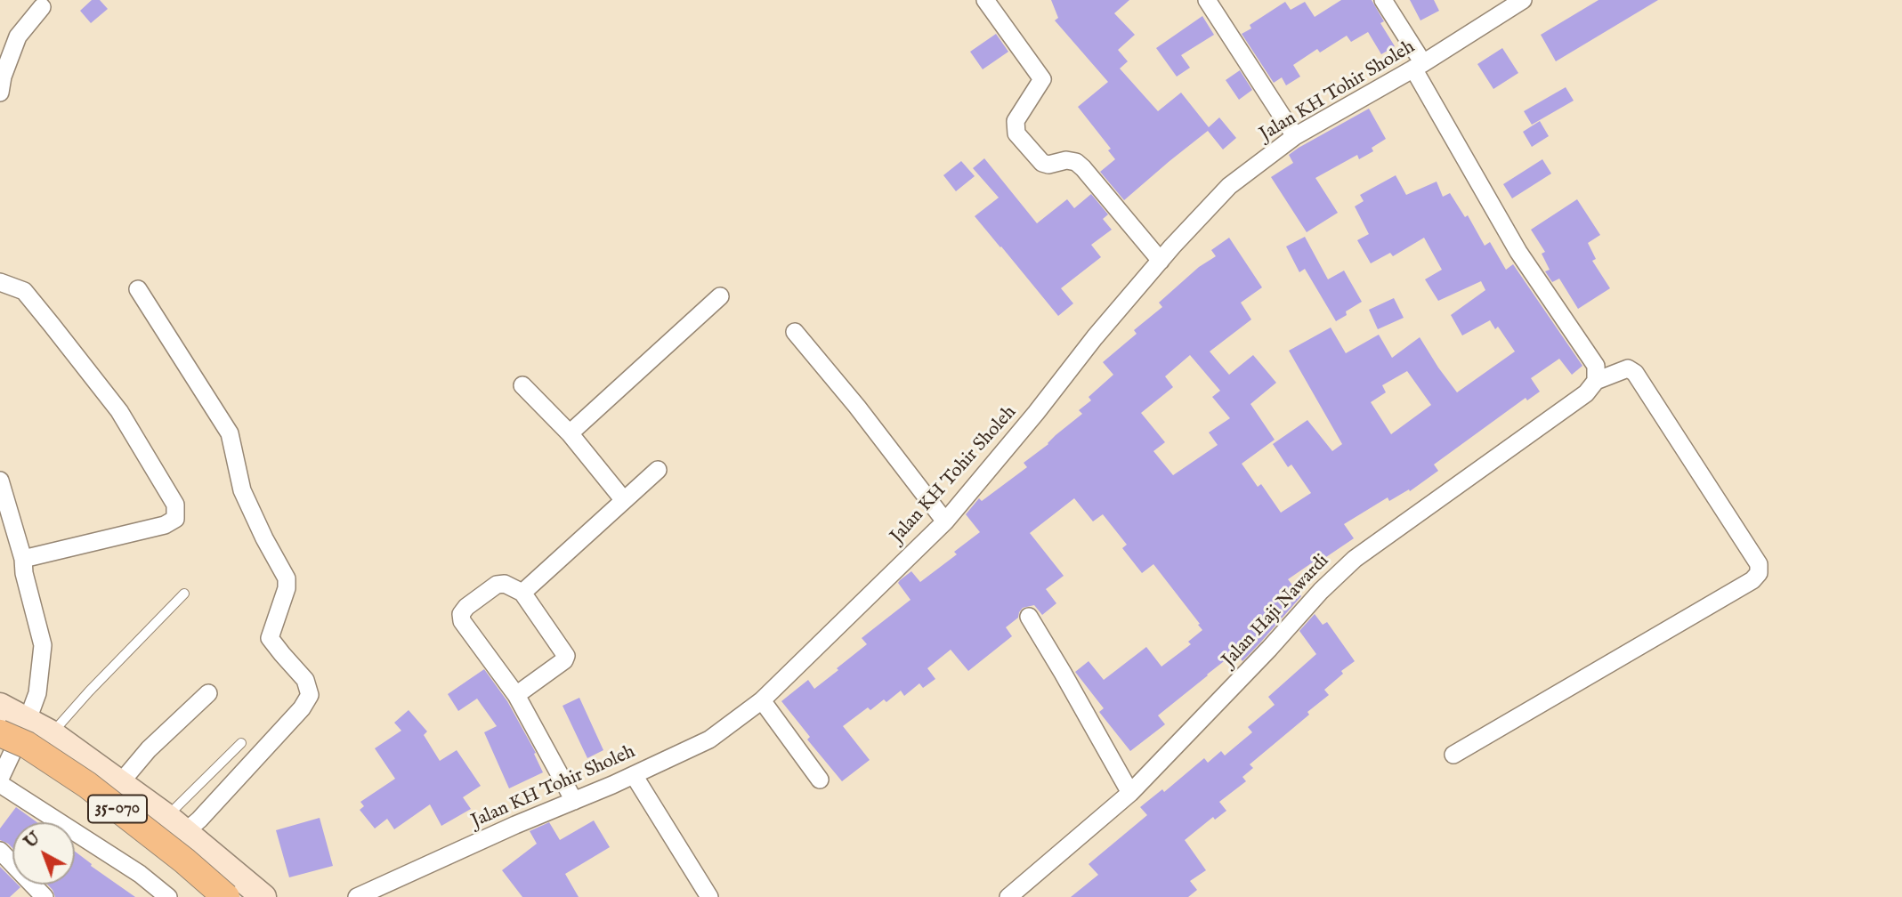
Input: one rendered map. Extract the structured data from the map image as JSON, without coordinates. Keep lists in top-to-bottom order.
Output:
{
  "streets": {
    "main road": ["35-070"],
    "street": ["Jalan KH Tohir Sholeh", "Jalan Haji Nawardi"]
  },
  "north": "top left"
}
